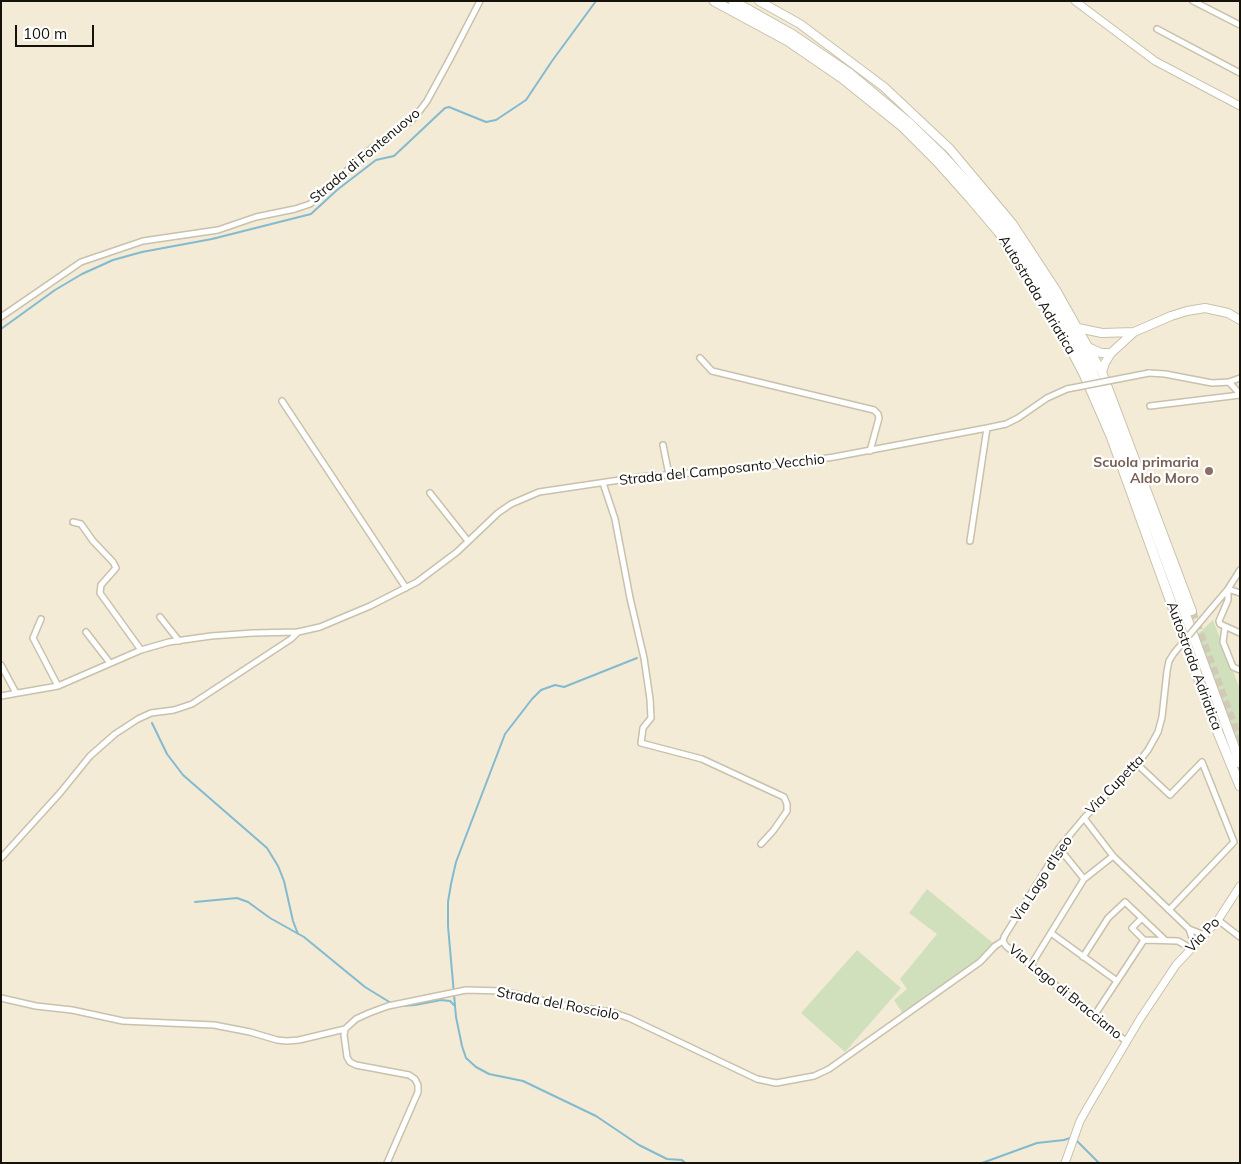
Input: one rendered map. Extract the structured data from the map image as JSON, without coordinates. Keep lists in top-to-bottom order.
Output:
{
  "streets": {
    "highway": ["Autostrada Adriatica"],
    "street": [
      "Strada di Fontenuovo",
      "Strada del Camposanto Vecchio",
      "Via Cupetta",
      "Via Lago d'Iseo",
      "Via Po",
      "Via Lago di Bracciano",
      "Strada del Rosciolo"
    ]
  },
  "crossings": [
    ["Via Cupetta", "Via Lago d'Iseo"],
    ["Via Lago d'Iseo", "Via Lago di Bracciano"],
    ["Via Lago d'Iseo", "Strada del Rosciolo"],
    ["Via Po", "Via Lago di Bracciano"],
    ["Via Lago di Bracciano", "Strada del Rosciolo"]
  ],
  "places": ["Scuola primaria Aldo Moro"],
  "scale_bar": "100 m"
}
